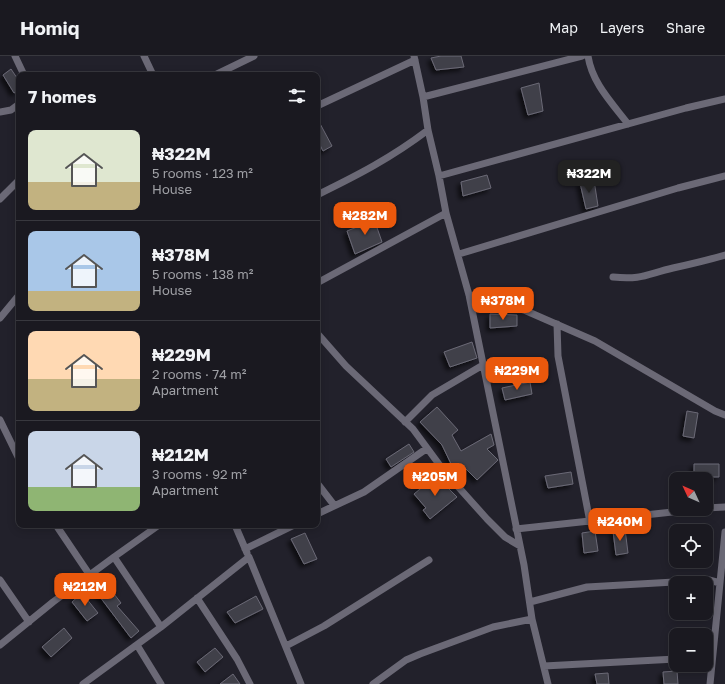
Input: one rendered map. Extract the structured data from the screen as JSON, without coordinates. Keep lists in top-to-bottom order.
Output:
{
  "north": "top left",
  "page": {
    "header": "Homiq",
    "nav": ["Map", "Layers", "Share"],
    "heading": "7 homes",
    "list": [
      {
        "name": "₦322M",
        "note": "5 rooms · 123 m² · House"
      },
      {
        "name": "₦378M",
        "note": "5 rooms · 138 m² · House"
      },
      {
        "name": "₦229M",
        "note": "2 rooms · 74 m² · Apartment"
      },
      {
        "name": "₦212M",
        "note": "3 rooms · 92 m² · Apartment"
      }
    ],
    "price": [
      "₦322M",
      "₦282M",
      "₦378M",
      "₦229M",
      "₦205M",
      "₦240M",
      "₦212M"
    ],
    "map_buttons": ["+", "−"]
  }
}
